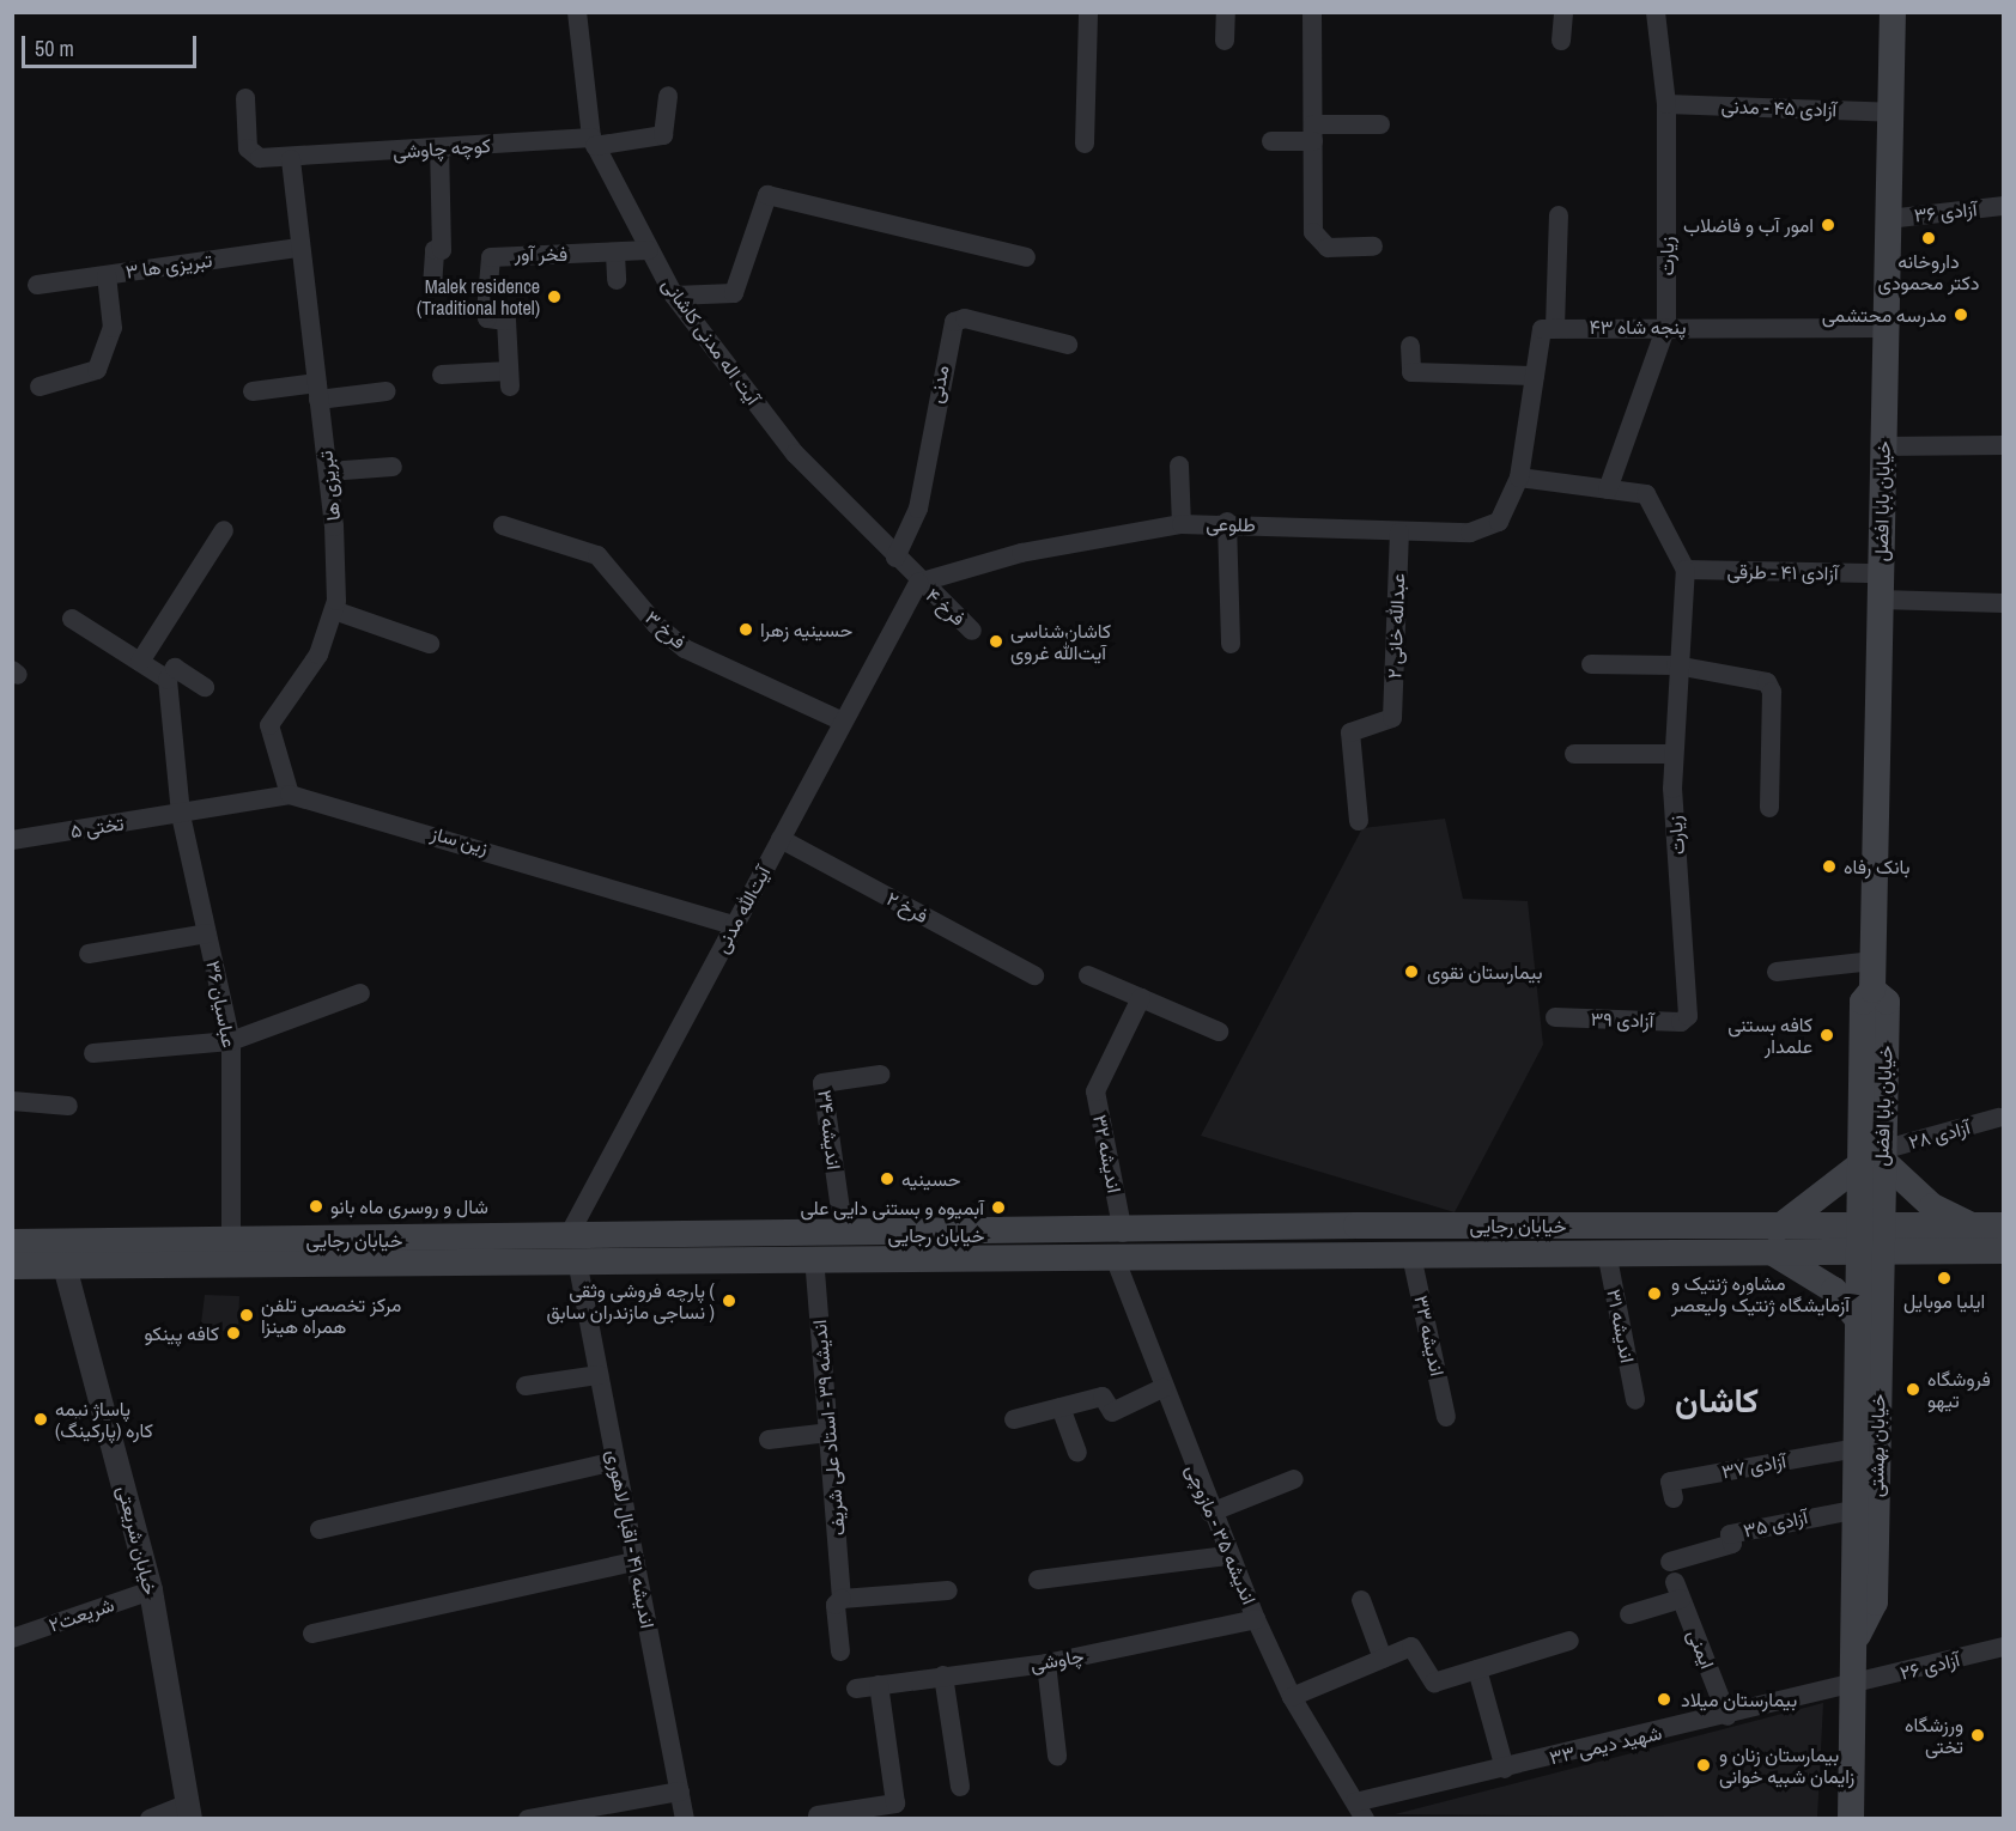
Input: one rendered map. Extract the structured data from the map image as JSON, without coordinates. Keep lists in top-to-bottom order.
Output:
{
  "streets": {
    "main road": ["خیابان بابا افضل", "خیابان رجایی", "خیابان بهشتی"],
    "street": [
      "آزادی ۴۵ - مدنی",
      "کوچه چاوشی",
      "آزادی ۳۶",
      "فخر آور",
      "زیارت",
      "تبریزی ها ۳",
      "پنجه شاه ۴۳",
      "آیت اله مدنی کاشانی",
      "مدنی",
      "تبریزی ها",
      "طلوعی",
      "آزادی ۴۱ - طرقی",
      "فرخ ۴",
      "عبدالله خانی ۲",
      "فرخ ۳",
      "تختی ۵",
      "زین ساز",
      "فرخ ۲",
      "آیت‌الله مدنی",
      "عباسیان ۳۶",
      "آزادی ۳۹",
      "اندیشه ۳۴",
      "آزادی ۲۸",
      "اندیشه ۳۲",
      "اندیشه ۳۱",
      "اندیشه ۳۳",
      "اندیشه ۳۹ - استاد علی شریف",
      "آزادی ۳۷",
      "آزادی ۳۵",
      "اندیشه ۳۵ - مازوچی",
      "اندیشه ۴۱ - اقبال لاهوری",
      "خیابان شریعتی",
      "شریعت۲",
      "ایمنی",
      "چاوشی",
      "آزادی ۲۶",
      "شهید دیمی ۳۳"
    ]
  },
  "crossings": [
    ["آزادی ۴۵ - مدنی", "زیارت"],
    ["آزادی ۴۵ - مدنی", "خیابان بابا افضل"],
    ["کوچه چاوشی", "آیت اله مدنی کاشانی"],
    ["کوچه چاوشی", "تبریزی ها"],
    ["آزادی ۳۶", "خیابان بابا افضل"],
    ["فخر آور", "آیت اله مدنی کاشانی"],
    ["زیارت", "پنجه شاه ۴۳"],
    ["زیارت", "آزادی ۴۱ - طرقی"],
    ["زیارت", "آزادی ۳۹"],
    ["تبریزی ها ۳", "تبریزی ها"],
    ["پنجه شاه ۴۳", "خیابان بابا افضل"],
    ["آیت اله مدنی کاشانی", "مدنی"],
    ["آیت اله مدنی کاشانی", "طلوعی"],
    ["آیت اله مدنی کاشانی", "فرخ ۴"],
    ["آیت اله مدنی کاشانی", "آیت‌الله مدنی"],
    ["تبریزی ها", "زین ساز"],
    ["خیابان بابا افضل", "آزادی ۴۱ - طرقی"],
    ["خیابان بابا افضل", "آزادی ۲۸"],
    ["خیابان بابا افضل", "خیابان رجایی"],
    ["خیابان بابا افضل", "خیابان بهشتی"],
    ["طلوعی", "فرخ ۴"],
    ["طلوعی", "عبدالله خانی ۲"],
    ["طلوعی", "آیت‌الله مدنی"],
    ["فرخ ۴", "آیت‌الله مدنی"],
    ["فرخ ۳", "آیت‌الله مدنی"],
    ["تختی ۵", "زین ساز"],
    ["تختی ۵", "عباسیان ۳۶"],
    ["زین ساز", "آیت‌الله مدنی"],
    ["زین ساز", "عباسیان ۳۶"],
    ["فرخ ۲", "آیت‌الله مدنی"],
    ["آیت‌الله مدنی", "خیابان رجایی"],
    ["آیت‌الله مدنی", "اندیشه ۴۱ - اقبال لاهوری"],
    ["عباسیان ۳۶", "خیابان رجایی"],
    ["اندیشه ۳۴", "خیابان رجایی"],
    ["اندیشه ۳۲", "خیابان رجایی"],
    ["اندیشه ۳۲", "اندیشه ۳۵ - مازوچی"],
    ["خیابان رجایی", "اندیشه ۳۱"],
    ["خیابان رجایی", "اندیشه ۳۳"],
    ["خیابان رجایی", "اندیشه ۳۹ - استاد علی شریف"],
    ["خیابان رجایی", "خیابان بهشتی"],
    ["خیابان رجایی", "اندیشه ۳۵ - مازوچی"],
    ["خیابان رجایی", "اندیشه ۴۱ - اقبال لاهوری"],
    ["خیابان رجایی", "خیابان شریعتی"],
    ["خیابان بهشتی", "آزادی ۳۷"],
    ["خیابان بهشتی", "آزادی ۳۵"],
    ["خیابان بهشتی", "آزادی ۲۶"],
    ["خیابان بهشتی", "شهید دیمی ۳۳"],
    ["اندیشه ۳۵ - مازوچی", "چاوشی"],
    ["اندیشه ۳۵ - مازوچی", "شهید دیمی ۳۳"],
    ["خیابان شریعتی", "شریعت۲"],
    ["ایمنی", "شهید دیمی ۳۳"],
    ["آزادی ۲۶", "شهید دیمی ۳۳"]
  ],
  "districts": ["کاشان"],
  "places": [
    "امور آب و فاضلاب",
    "داروخانه دکتر محمودی",
    "Malek residence (Traditional hotel)",
    "مدرسه محتشمی",
    "حسینیه زهرا",
    "کاشان‌شناسی آیت‌الله غروی",
    "بانک رفاه",
    "بیمارستان نقوی",
    "کافه بستنی علمدار",
    "حسینیه",
    "شال و روسری ماه بانو",
    "آبمیوه و بستنی دایی علی",
    "ایلیا موبایل",
    "مشاوره ژنتیک و آزمایشگاه ژنتیک ولیعصر",
    "پارچه فروشی وثقی ( نساجی مازندران سابق )",
    "مرکز تخصصی تلفن همراه هینزا",
    "کافه پینکو",
    "فروشگاه تیهو",
    "پاساژ نیمه کاره (پارکینگ)",
    "بیمارستان میلاد",
    "ورزشگاه تختی",
    "بیمارستان زنان و زایمان شبیه خوانی"
  ],
  "scale_bar": "50 m"
}
